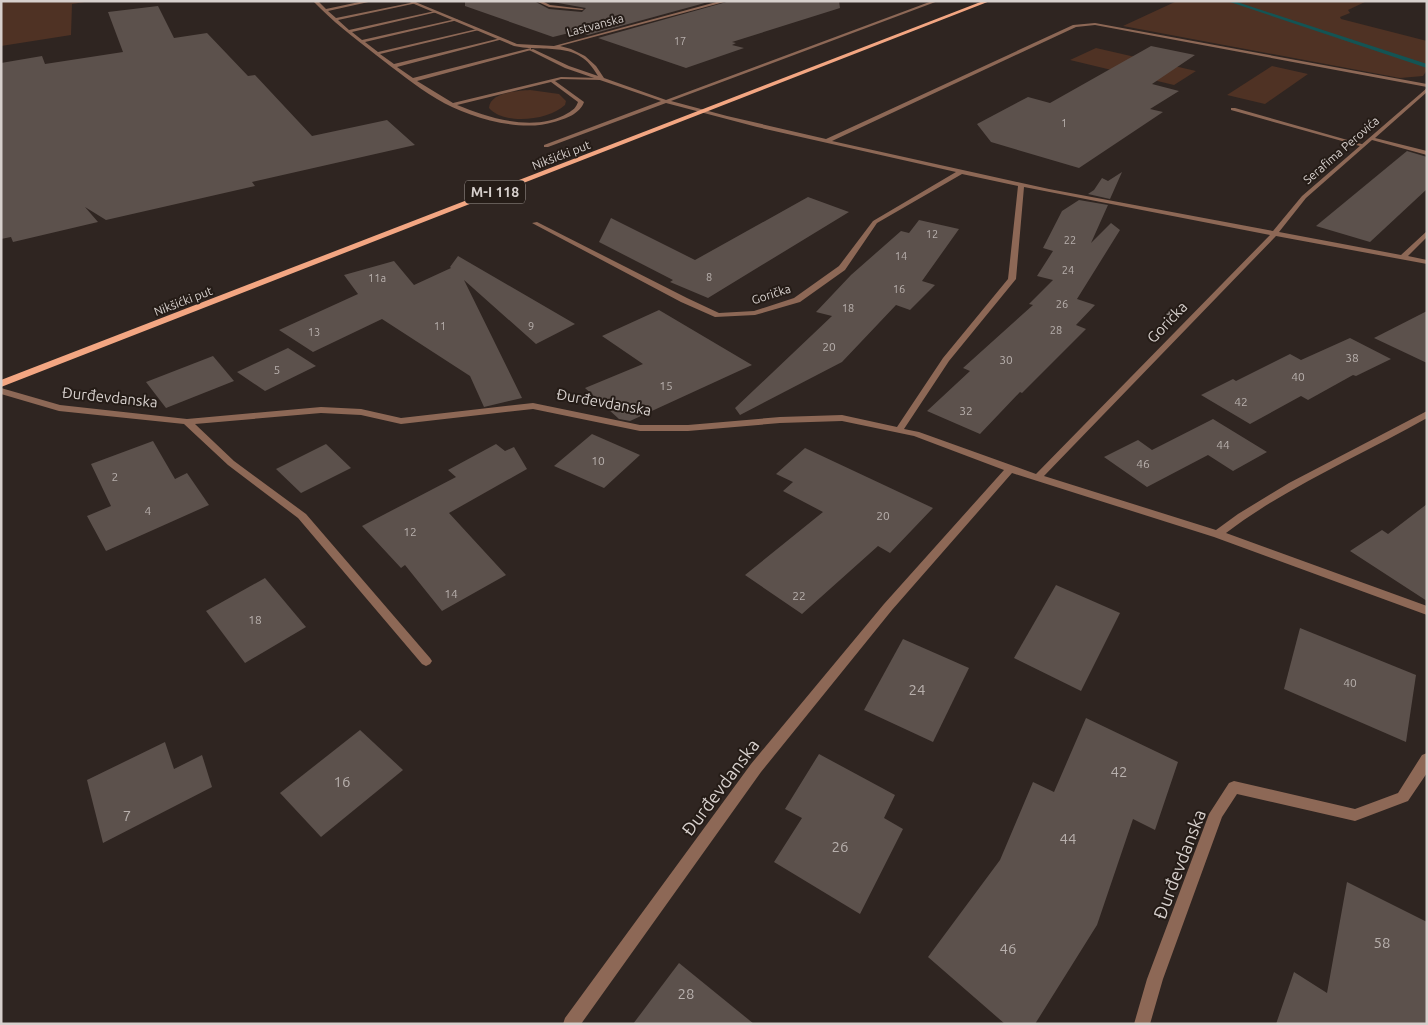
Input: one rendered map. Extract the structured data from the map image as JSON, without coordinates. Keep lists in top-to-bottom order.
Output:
{
  "streets": {
    "main road": ["Nikšićki put", "M-I 118"],
    "street": [
      "Lastvanska",
      "Serafima Perovića",
      "Gorička",
      "Đurđevdanska"
    ]
  },
  "crossings": [
    ["Serafima Perovića", "Gorička"],
    ["Gorička", "Đurđevdanska"]
  ],
  "house_numbers": [
    "17",
    "1",
    "12",
    "22",
    "14",
    "24",
    "8",
    "11a",
    "16",
    "26",
    "18",
    "11",
    "9",
    "28",
    "13",
    "20",
    "38",
    "30",
    "5",
    "40",
    "15",
    "42",
    "32",
    "44",
    "10",
    "46",
    "2",
    "4",
    "20",
    "12",
    "14",
    "22",
    "18",
    "40",
    "24",
    "42",
    "16",
    "7",
    "44",
    "26",
    "58",
    "46",
    "28"
  ]
}
